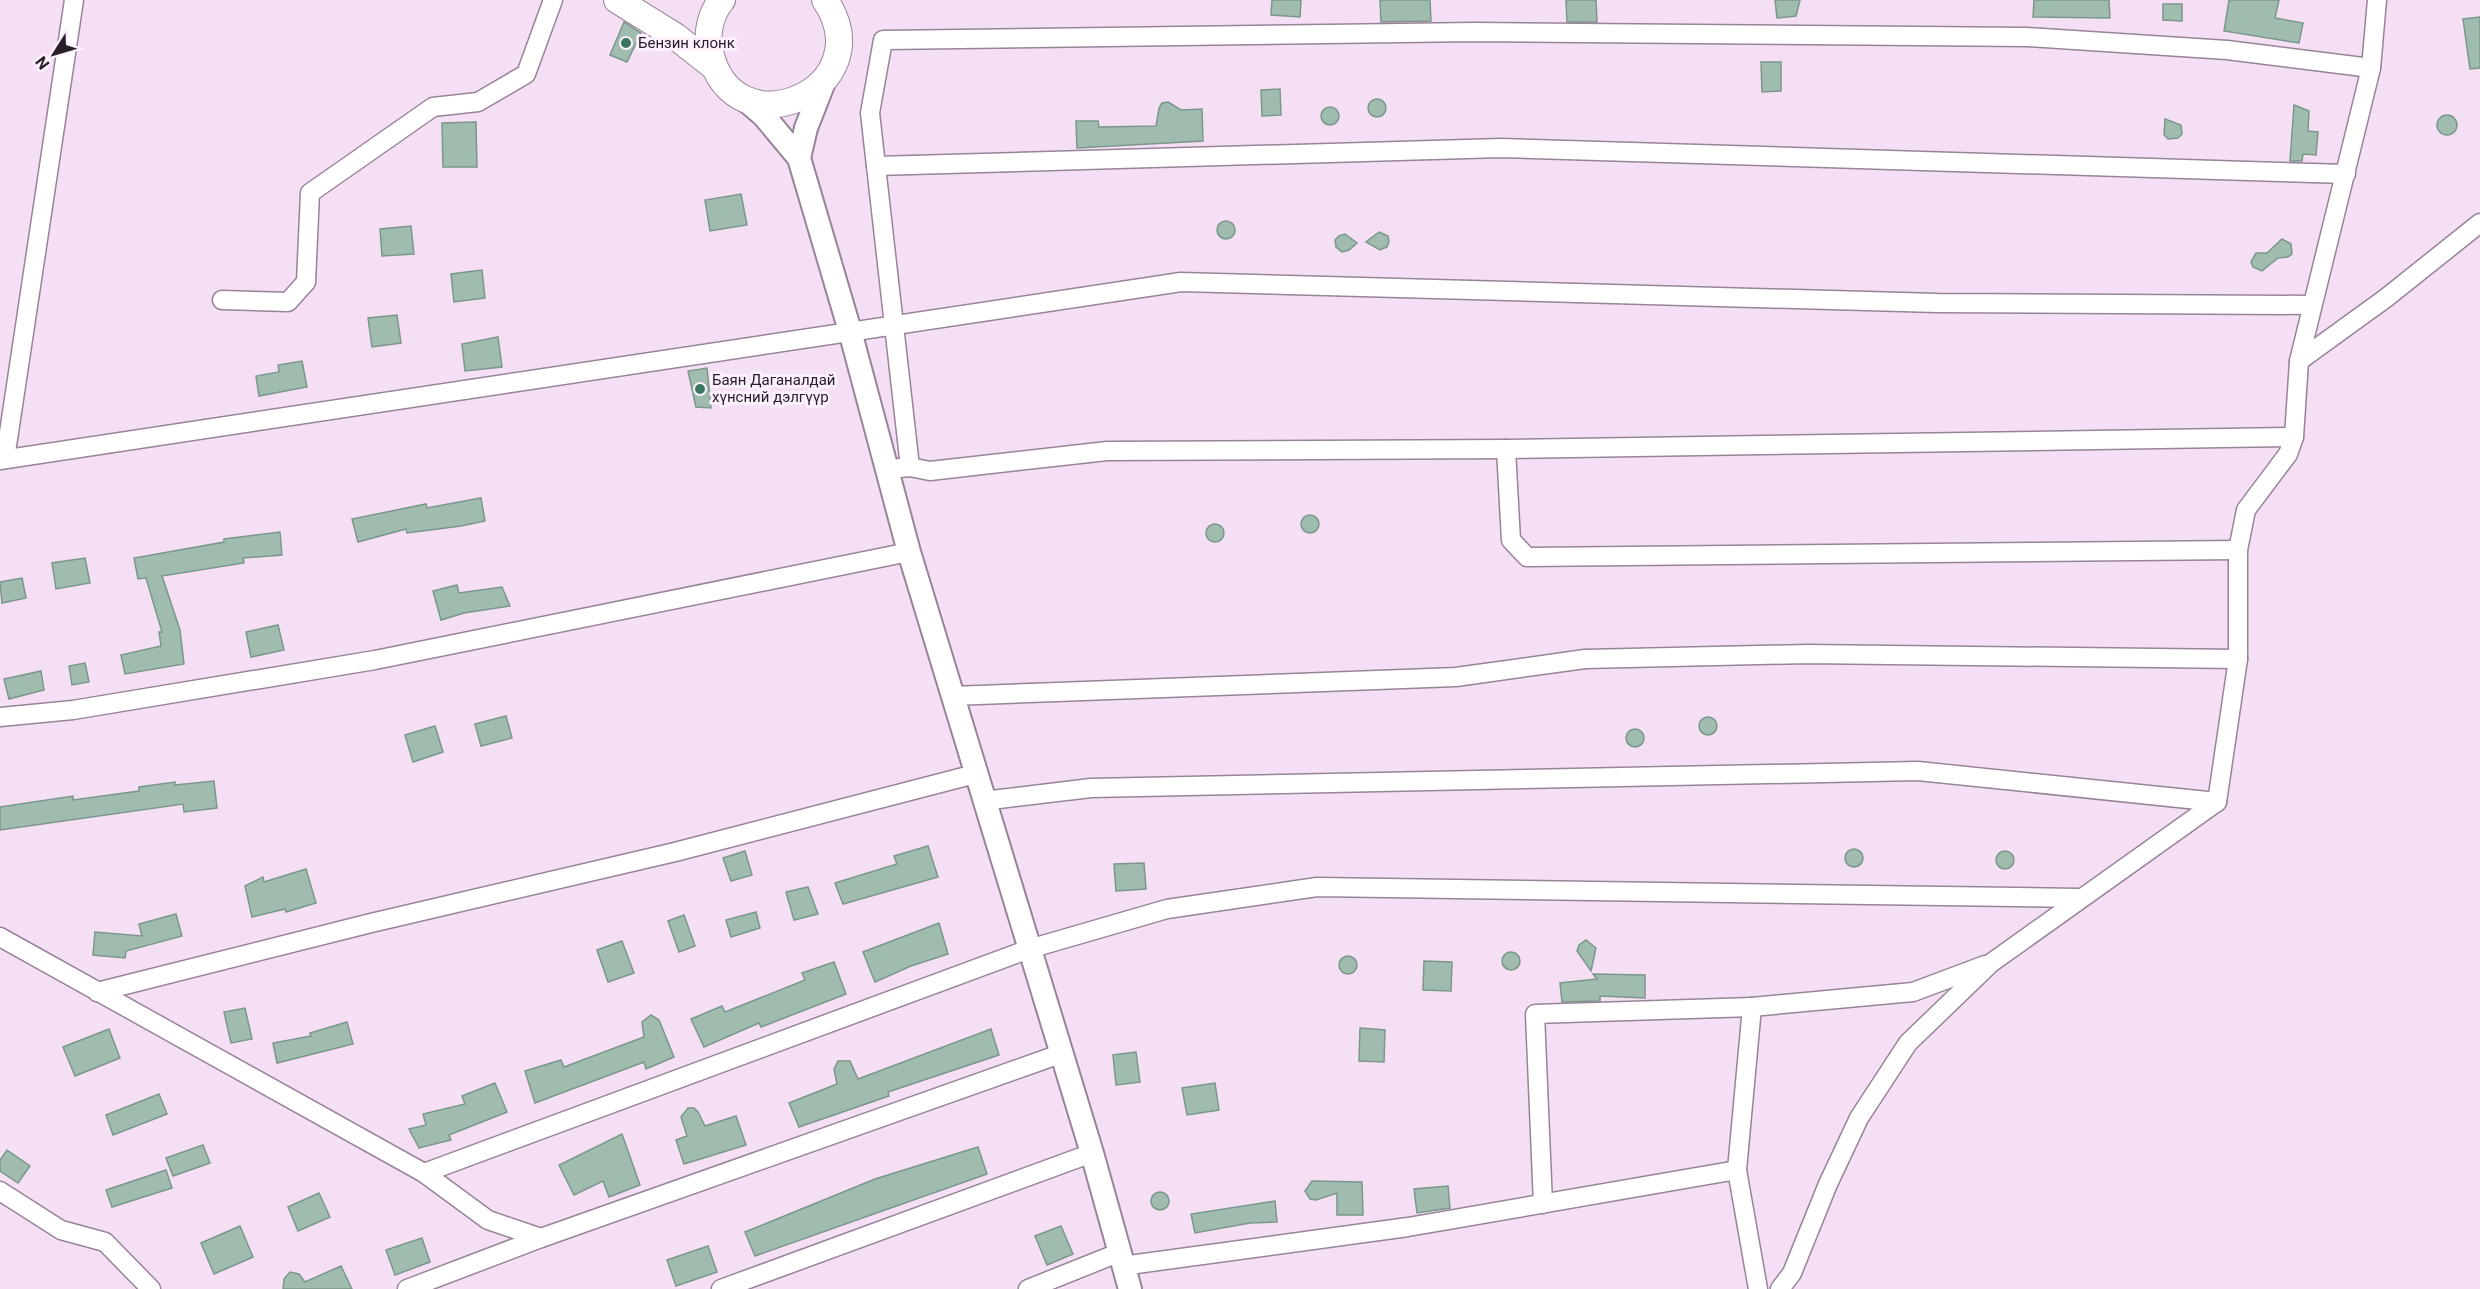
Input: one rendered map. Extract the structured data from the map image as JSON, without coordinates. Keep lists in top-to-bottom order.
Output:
{
  "places": ["Бензин клонк", "Баян Даганалдай хүнсний дэлгүүр"],
  "north": "bottom left"
}
